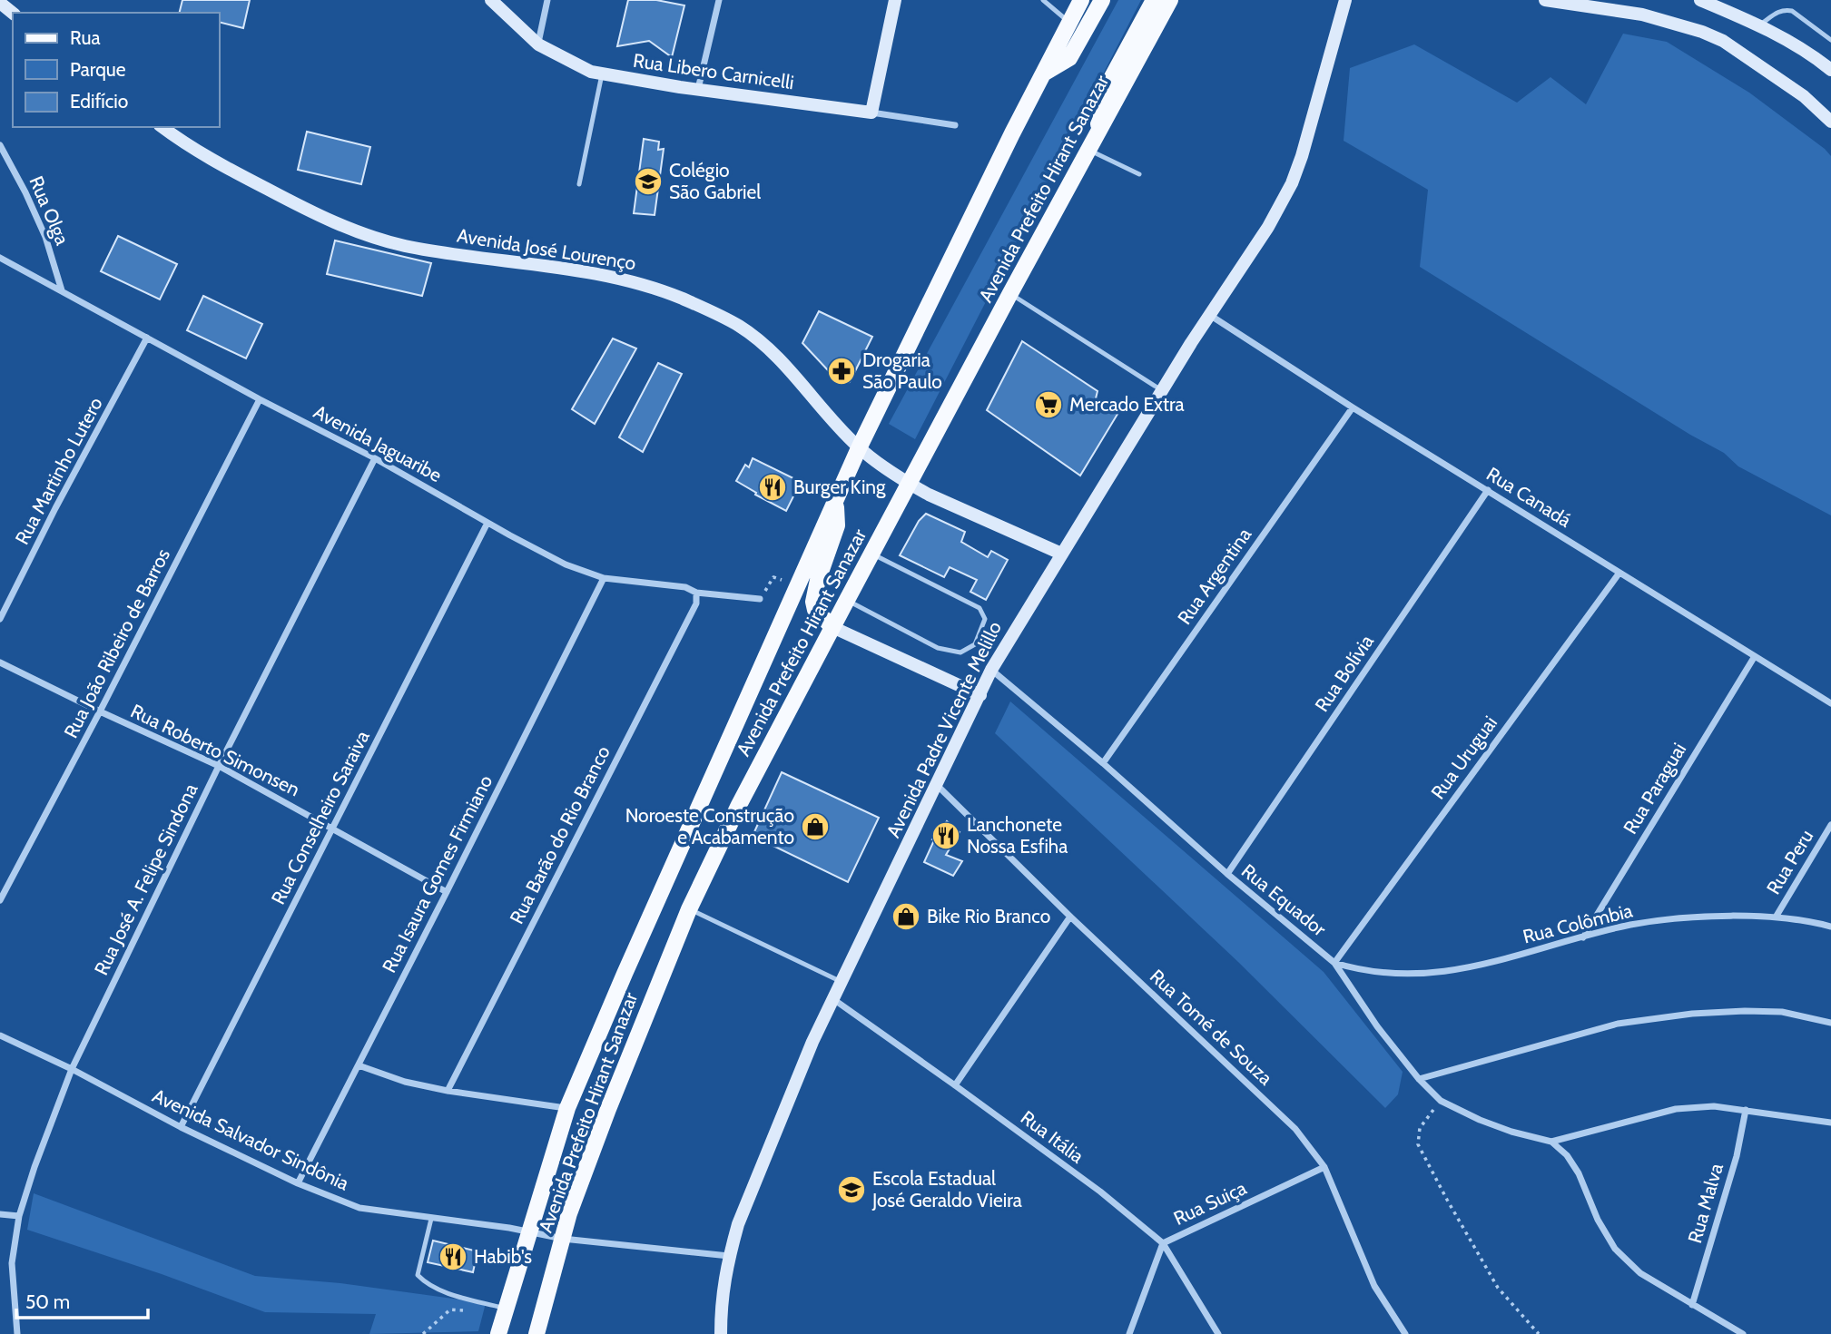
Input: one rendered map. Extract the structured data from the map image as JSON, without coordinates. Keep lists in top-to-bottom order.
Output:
{
  "streets": {
    "main road": [
      "Rua Libero Carnicelli",
      "Avenida Prefeito Hirant Sanazar",
      "Avenida José Lourenço",
      "Avenida Padre Vicente Melillo"
    ],
    "street": [
      "Rua Olga",
      "Avenida Jaguaribe",
      "Rua Martinho Lutero",
      "Rua Canadá",
      "Rua Argentina",
      "Rua João Ribeiro de Barros",
      "Rua Bolívia",
      "Rua Roberto Simonsen",
      "Rua Uruguai",
      "Rua Paraguai",
      "Rua Conselheiro Saraiva",
      "Rua Barão do Rio Branco",
      "Rua Peru",
      "Rua Isaura Gomes Firmiano",
      "Rua José A. Felipe Sindona",
      "Rua Equador",
      "Rua Colômbia",
      "Rua Tomé de Souza",
      "Rua Itália",
      "Avenida Salvador Sindônia",
      "Rua Suiça",
      "Rua Malva"
    ]
  },
  "crossings": [
    ["Avenida Prefeito Hirant Sanazar", "Avenida José Lourenço"],
    ["Avenida Prefeito Hirant Sanazar", "Avenida Salvador Sindônia"],
    ["Rua Olga", "Avenida Jaguaribe"],
    ["Avenida José Lourenço", "Avenida Padre Vicente Melillo"],
    ["Avenida Jaguaribe", "Rua Martinho Lutero"],
    ["Avenida Jaguaribe", "Rua João Ribeiro de Barros"],
    ["Avenida Jaguaribe", "Rua Conselheiro Saraiva"],
    ["Avenida Jaguaribe", "Rua Barão do Rio Branco"],
    ["Avenida Jaguaribe", "Rua Isaura Gomes Firmiano"],
    ["Avenida Jaguaribe", "Rua José A. Felipe Sindona"],
    ["Rua Canadá", "Rua Argentina"],
    ["Rua Canadá", "Rua Bolívia"],
    ["Rua Canadá", "Avenida Padre Vicente Melillo"],
    ["Rua Canadá", "Rua Uruguai"],
    ["Rua Canadá", "Rua Paraguai"],
    ["Rua Argentina", "Rua Equador"],
    ["Rua João Ribeiro de Barros", "Rua Roberto Simonsen"],
    ["Rua Bolívia", "Rua Equador"],
    ["Avenida Padre Vicente Melillo", "Rua Equador"],
    ["Avenida Padre Vicente Melillo", "Rua Tomé de Souza"],
    ["Avenida Padre Vicente Melillo", "Rua Itália"],
    ["Avenida Padre Vicente Melillo", "Avenida Salvador Sindônia"],
    ["Rua Roberto Simonsen", "Rua Conselheiro Saraiva"],
    ["Rua Roberto Simonsen", "Rua Isaura Gomes Firmiano"],
    ["Rua Roberto Simonsen", "Rua José A. Felipe Sindona"],
    ["Rua Uruguai", "Rua Equador"],
    ["Rua Uruguai", "Rua Colômbia"],
    ["Rua Paraguai", "Rua Colômbia"],
    ["Rua Conselheiro Saraiva", "Avenida Salvador Sindônia"],
    ["Rua Peru", "Rua Colômbia"],
    ["Rua Isaura Gomes Firmiano", "Avenida Salvador Sindônia"],
    ["Rua José A. Felipe Sindona", "Avenida Salvador Sindônia"],
    ["Rua Equador", "Rua Colômbia"],
    ["Rua Tomé de Souza", "Rua Suiça"],
    ["Rua Itália", "Rua Suiça"]
  ],
  "places": {
    "school or university": ["Colégio São Gabriel", "Escola Estadual José Geraldo Vieira"],
    "pharmacy": ["Drogaria São Paulo"],
    "supermarket": ["Mercado Extra"],
    "restaurant": ["Burger King", "Lanchonete Nossa Esfiha", "Habib's"],
    "shop": ["Noroeste Construção e Acabamento", "Bike Rio Branco"]
  },
  "legend": ["Rua", "Parque", "Edifício"],
  "scale_bar": "50 m"
}
